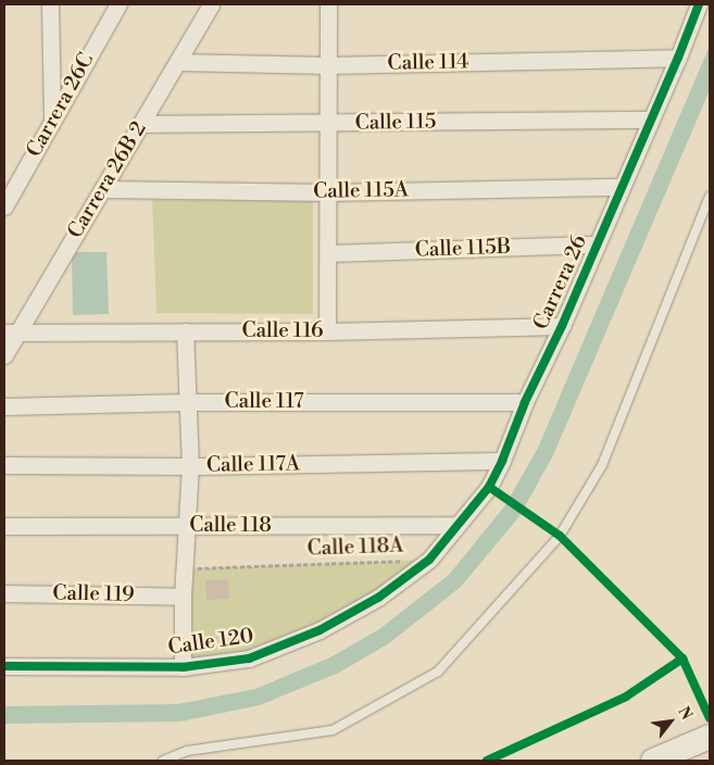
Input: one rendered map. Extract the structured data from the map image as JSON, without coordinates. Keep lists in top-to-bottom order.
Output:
{
  "streets": {
    "street": [
      "Calle 114",
      "Carrera 26C",
      "Calle 115",
      "Carrera 26B 2",
      "Calle 115A",
      "Calle 115B",
      "Carrera 26",
      "Calle 116",
      "Calle 117",
      "Calle 117A",
      "Calle 118",
      "Calle 119",
      "Calle 120"
    ],
    "path": ["Calle 118A"]
  },
  "crossings": [
    ["Calle 114", "Carrera 26B 2"],
    ["Calle 114", "Carrera 26"],
    ["Calle 115", "Carrera 26B 2"],
    ["Calle 115", "Carrera 26"],
    ["Carrera 26B 2", "Calle 115A"],
    ["Carrera 26B 2", "Calle 116"],
    ["Calle 115A", "Carrera 26"],
    ["Calle 115B", "Carrera 26"],
    ["Carrera 26", "Calle 116"],
    ["Carrera 26", "Calle 117"],
    ["Carrera 26", "Calle 117A"],
    ["Carrera 26", "Calle 118"],
    ["Carrera 26", "Calle 118A"],
    ["Carrera 26", "Calle 120"],
    ["Calle 118A", "Calle 120"]
  ],
  "north": "top right"
}
